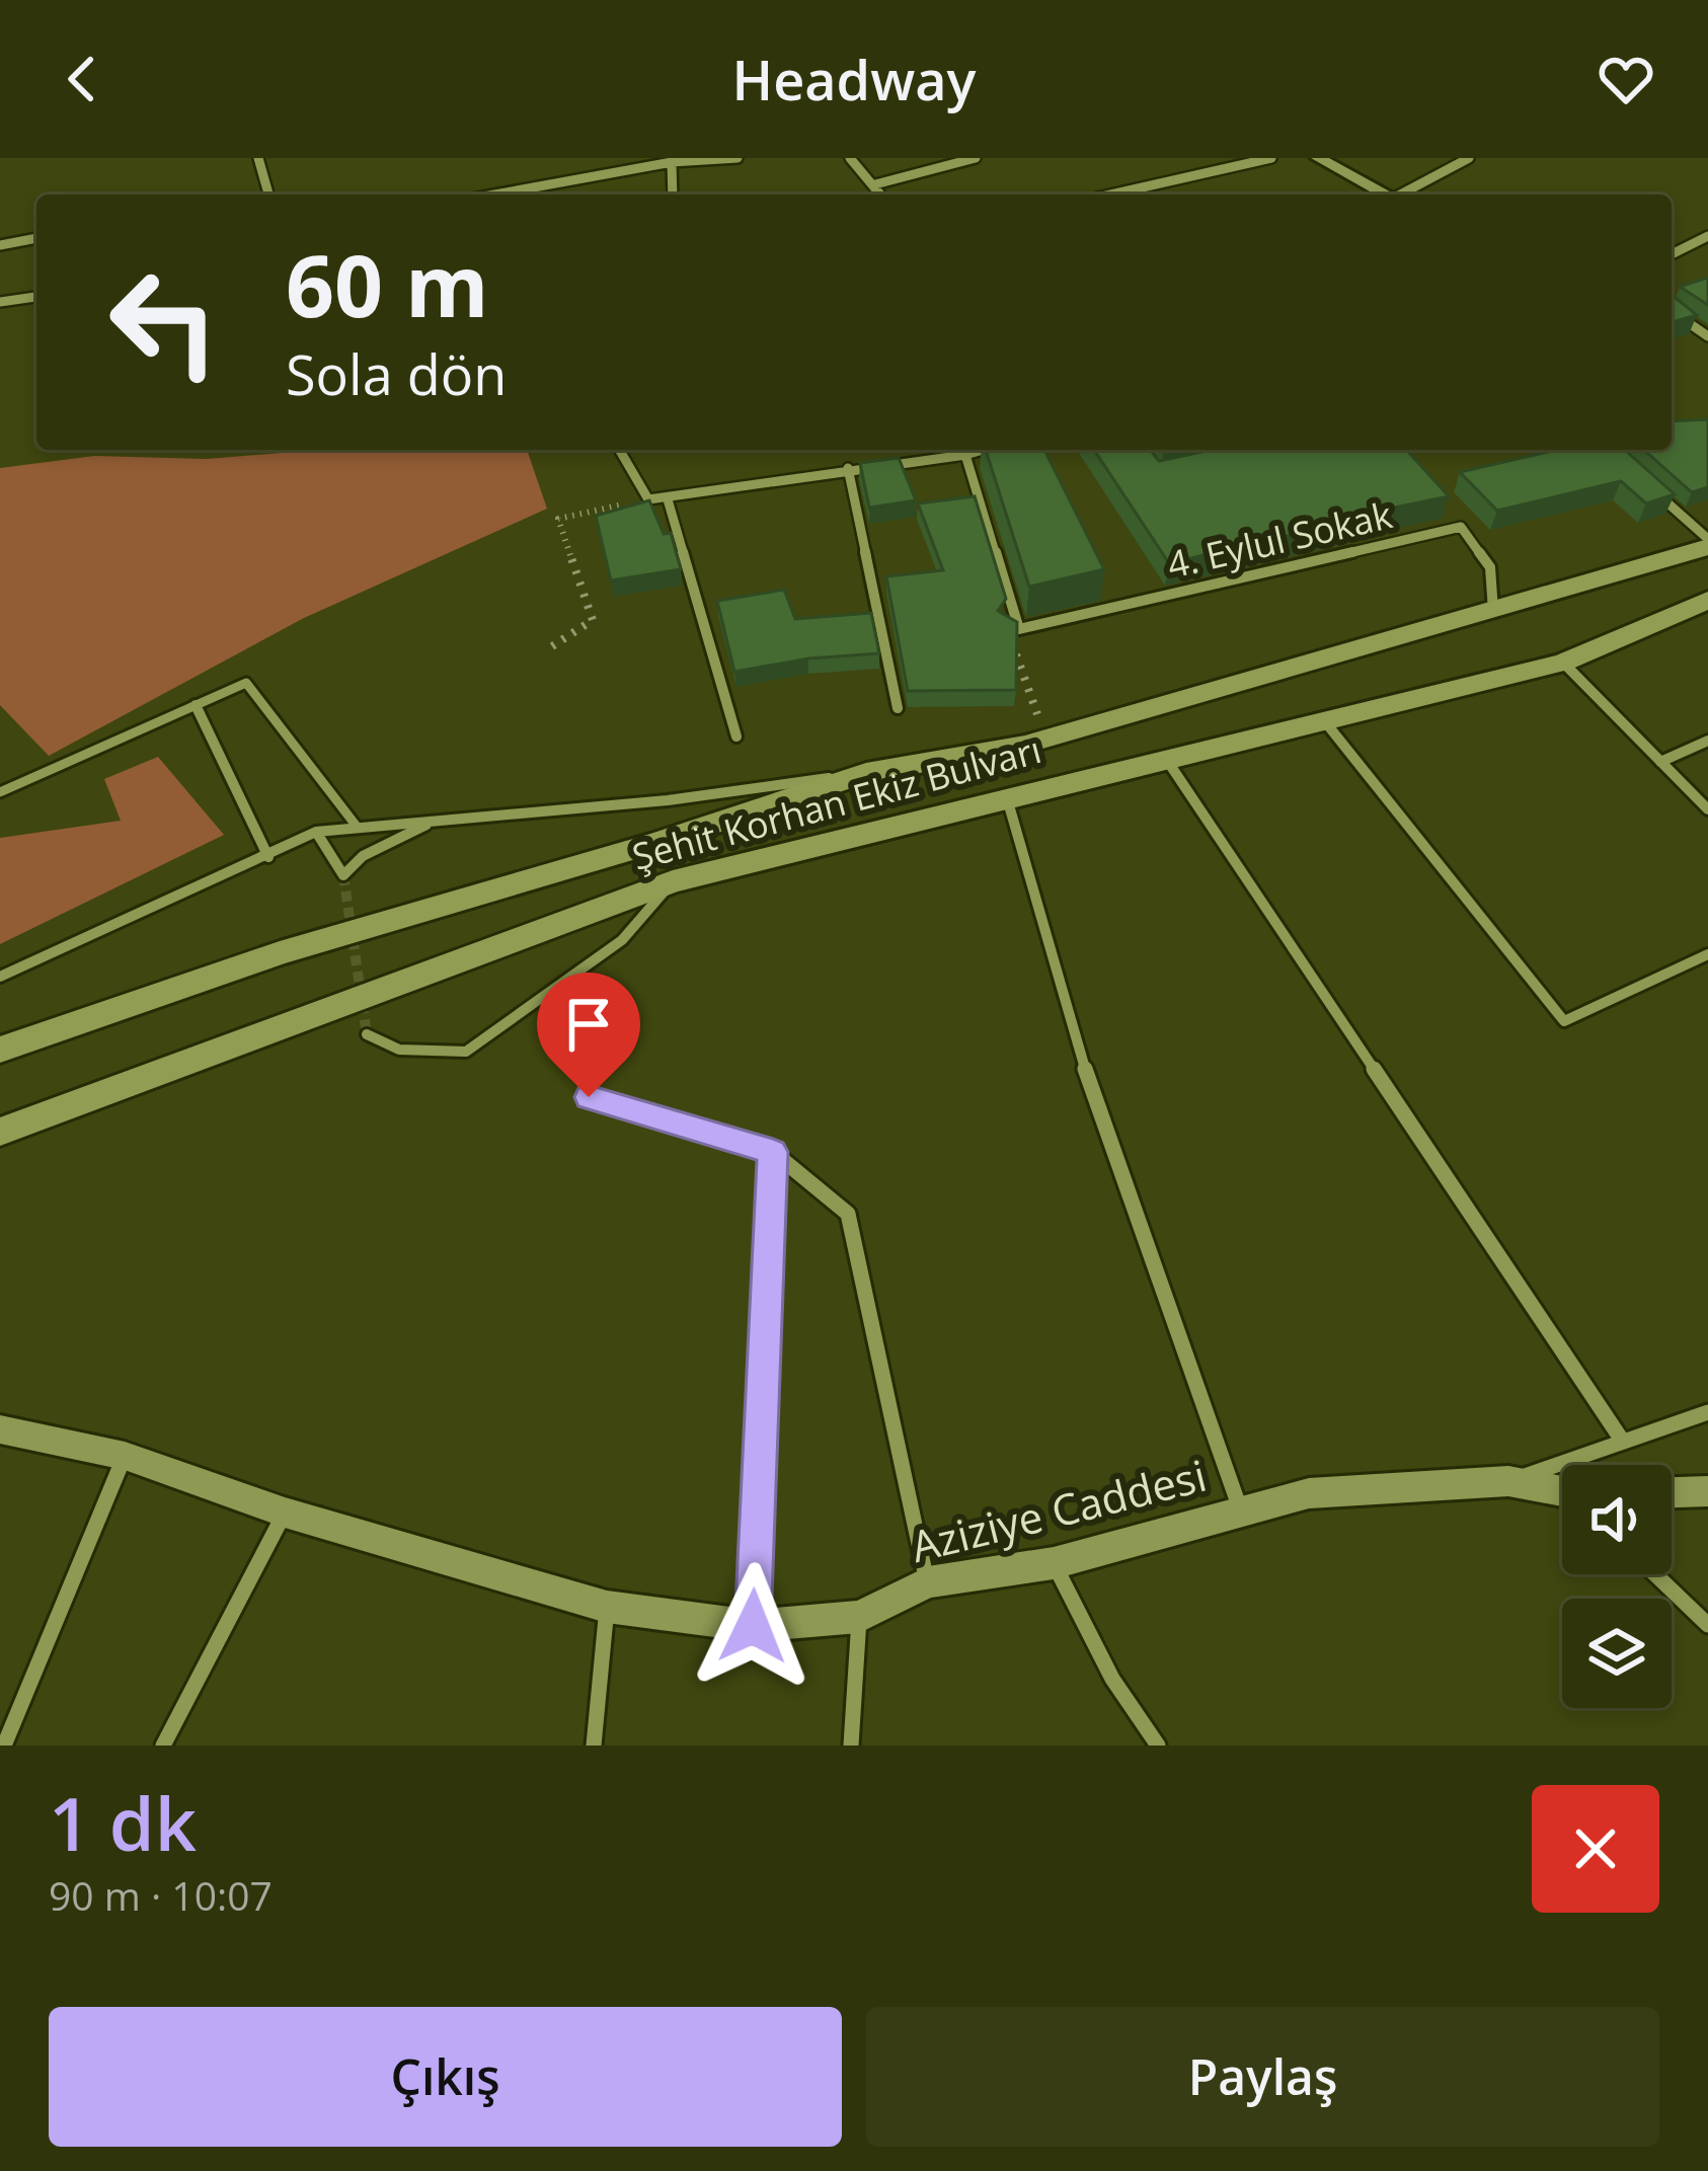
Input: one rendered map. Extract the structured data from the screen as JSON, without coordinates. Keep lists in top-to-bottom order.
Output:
{
  "streets": {
    "main road": ["Şehit Korhan Ekiz Bulvarı", "Aziziye Caddesi"],
    "street": ["4. Eylul Sokak"]
  },
  "page": {
    "header": "Headway",
    "turn": ["60 m", "Sola dön"],
    "heading": ["1 dk", "90 m · 10:07"],
    "buttons": ["Çıkış", "Paylaş"]
  }
}
